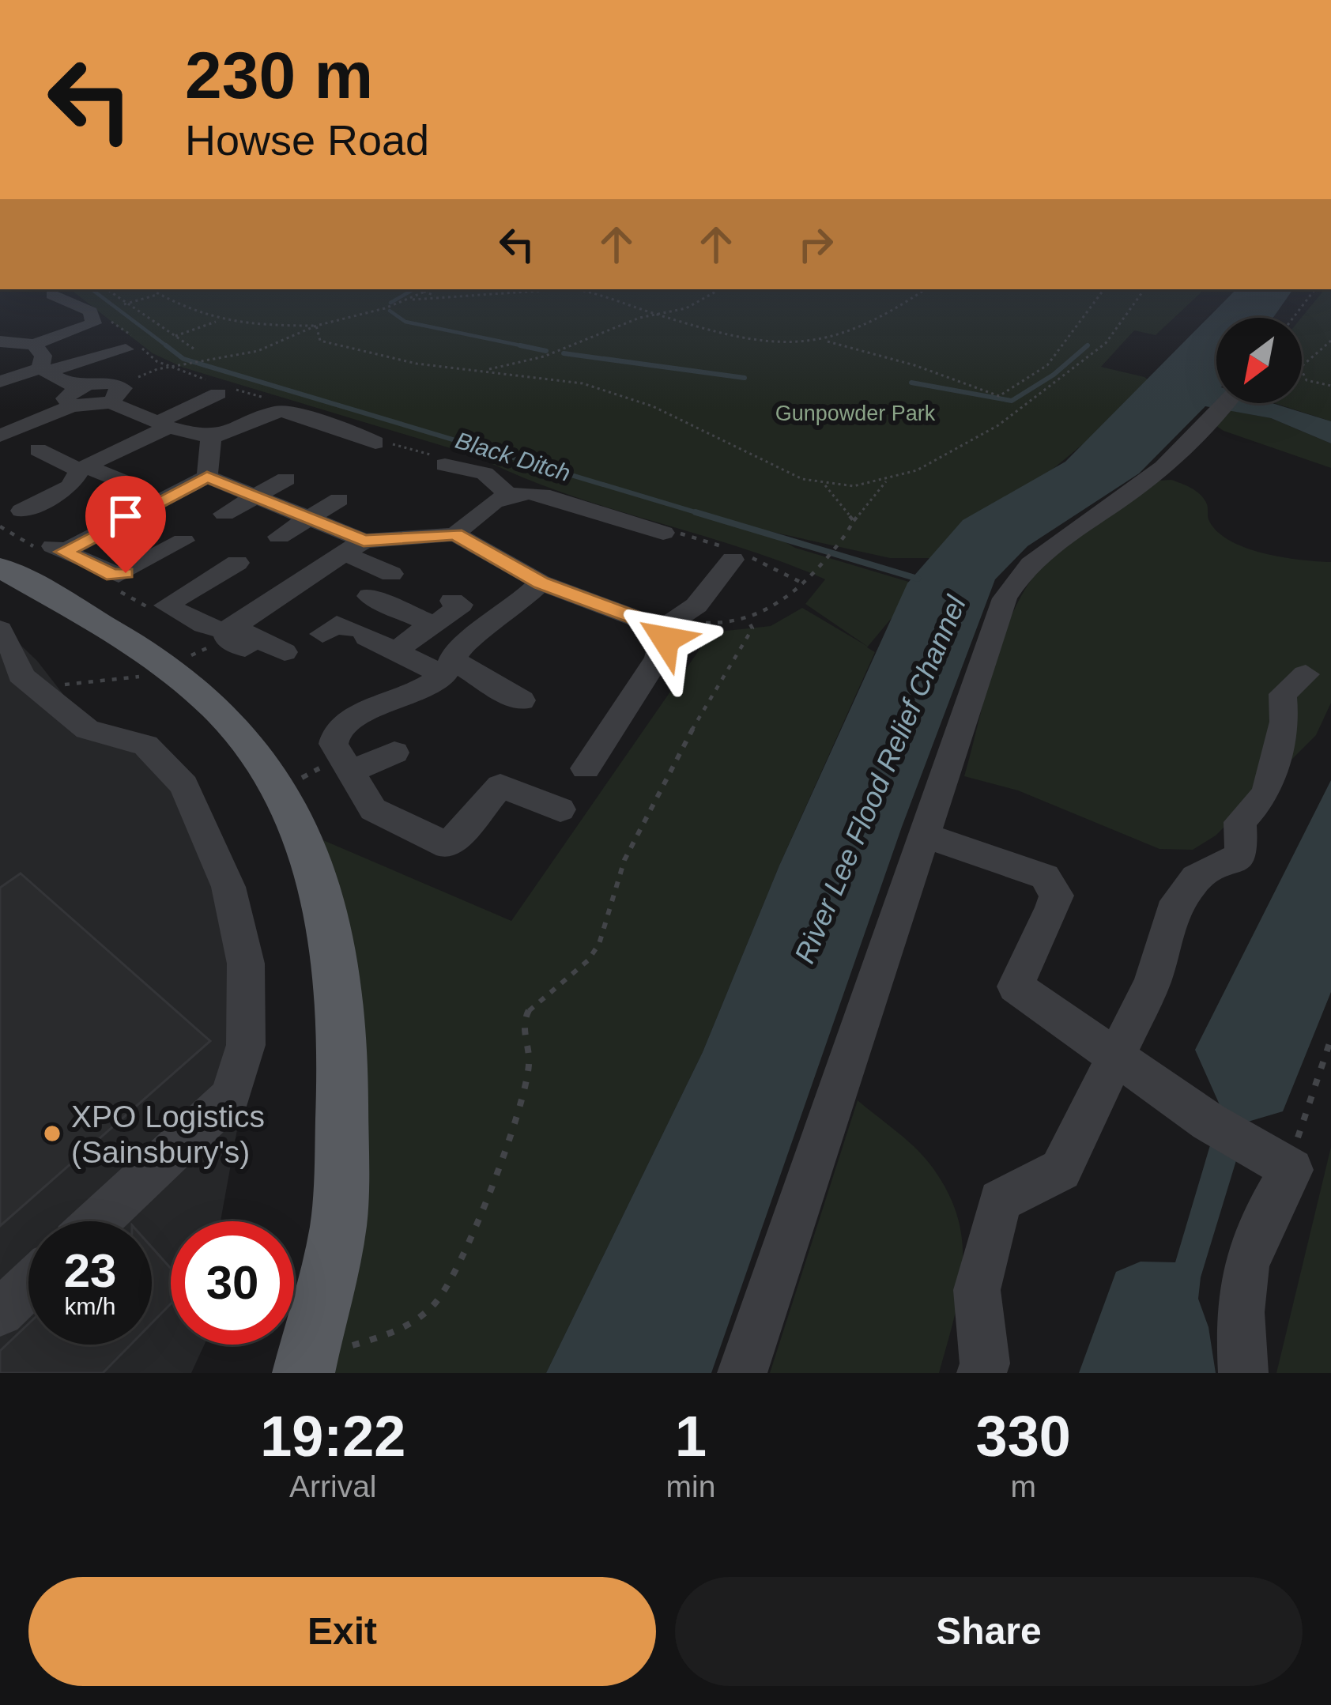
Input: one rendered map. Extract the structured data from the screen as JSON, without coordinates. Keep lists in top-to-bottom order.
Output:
{
  "water": ["Black Ditch", "River Lee Flood Relief Channel"],
  "parks": ["Gunpowder Park"],
  "places": ["XPO Logistics (Sainsbury's)"],
  "north": "bottom left",
  "page": {
    "turn": ["230 m", "Howse Road"],
    "speed": "23 km/h",
    "limit": "30",
    "eta": [
      "19:22",
      "Arrival",
      "1",
      "min",
      "330",
      "m"
    ],
    "buttons": ["Exit", "Share"]
  }
}
